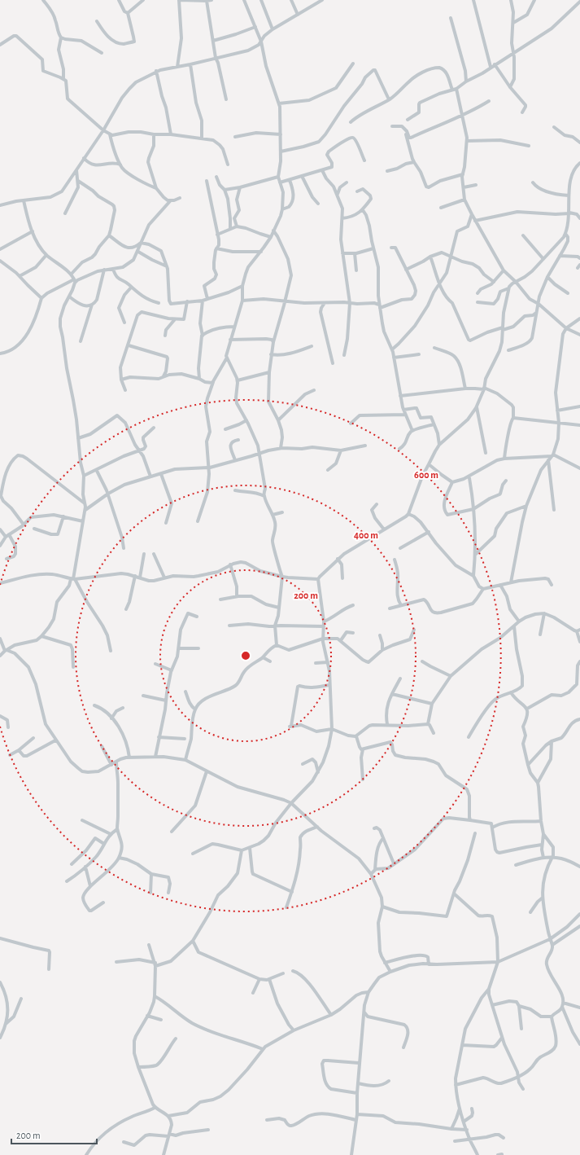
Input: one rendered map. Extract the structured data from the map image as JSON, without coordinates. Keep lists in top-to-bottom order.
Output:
{
  "scale_bar": "200 m",
  "rings": ["600 m", "400 m", "200 m"]
}
